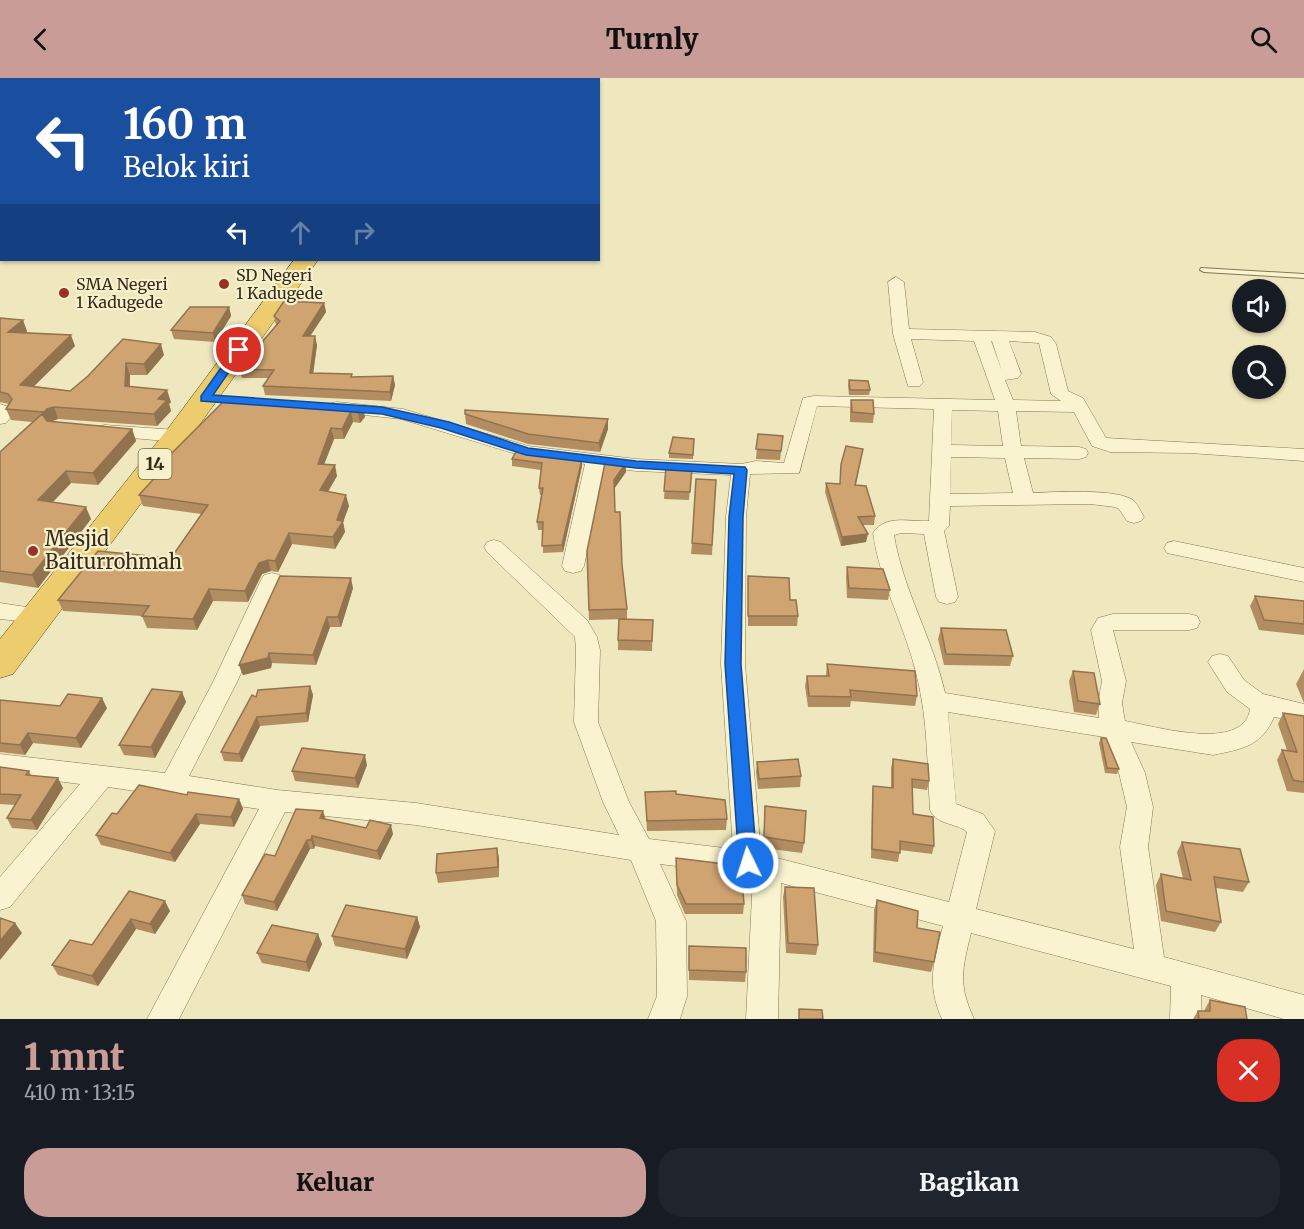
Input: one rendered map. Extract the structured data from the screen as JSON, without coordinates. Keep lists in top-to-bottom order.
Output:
{
  "streets": {
    "highway": ["14"]
  },
  "places": ["SD Negeri 1 Kadugede", "SMA Negeri 1 Kadugede", "Mesjid Baiturrohmah"],
  "page": {
    "header": "Turnly",
    "turn": ["160 m", "Belok kiri"],
    "heading": ["1 mnt", "410 m · 13:15"],
    "buttons": ["Keluar", "Bagikan"]
  }
}
